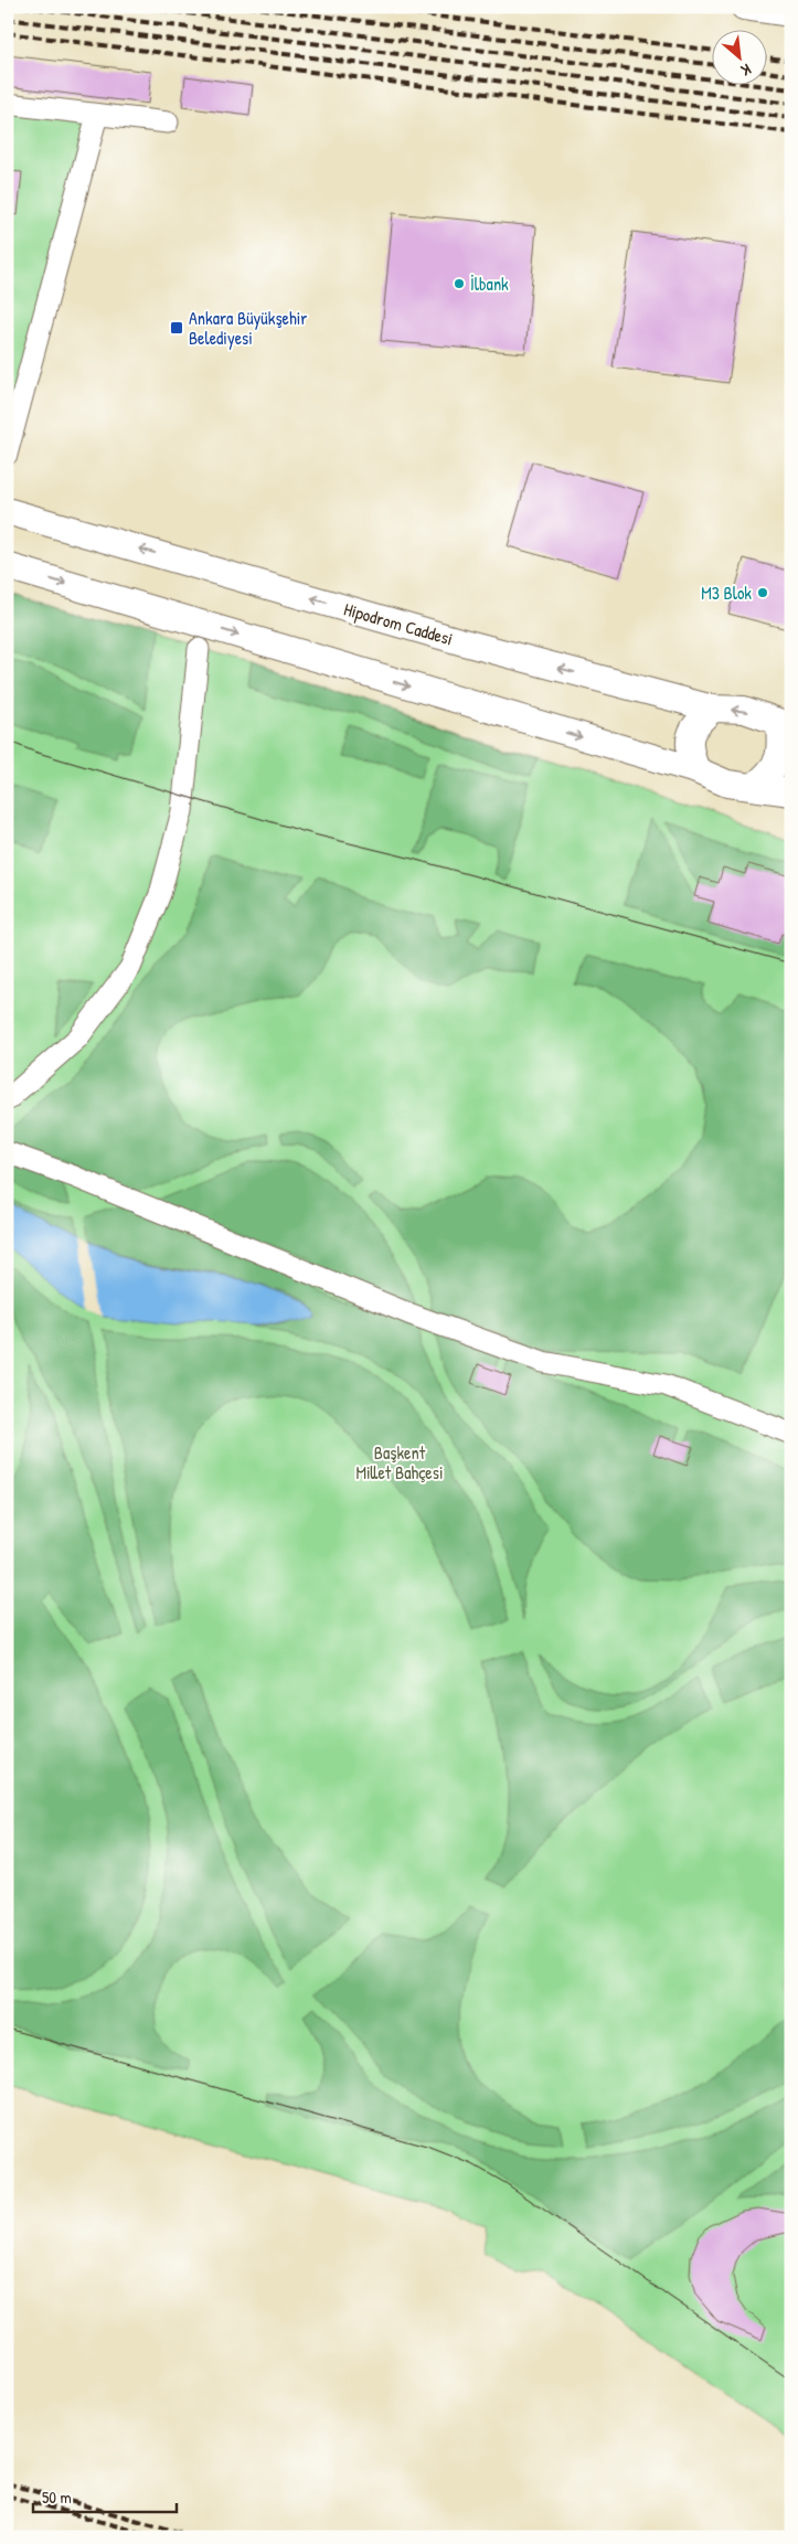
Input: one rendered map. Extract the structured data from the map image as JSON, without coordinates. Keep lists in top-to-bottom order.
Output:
{
  "streets": {
    "main road": ["Hipodrom Caddesi"]
  },
  "parks": ["Başkent Millet Bahçesi"],
  "places": {
    "other": ["İlbank", "M3 Blok"],
    "transit": ["Ankara Büyükşehir Belediyesi"]
  },
  "scale_bar": "50 m",
  "north": "bottom right"
}
